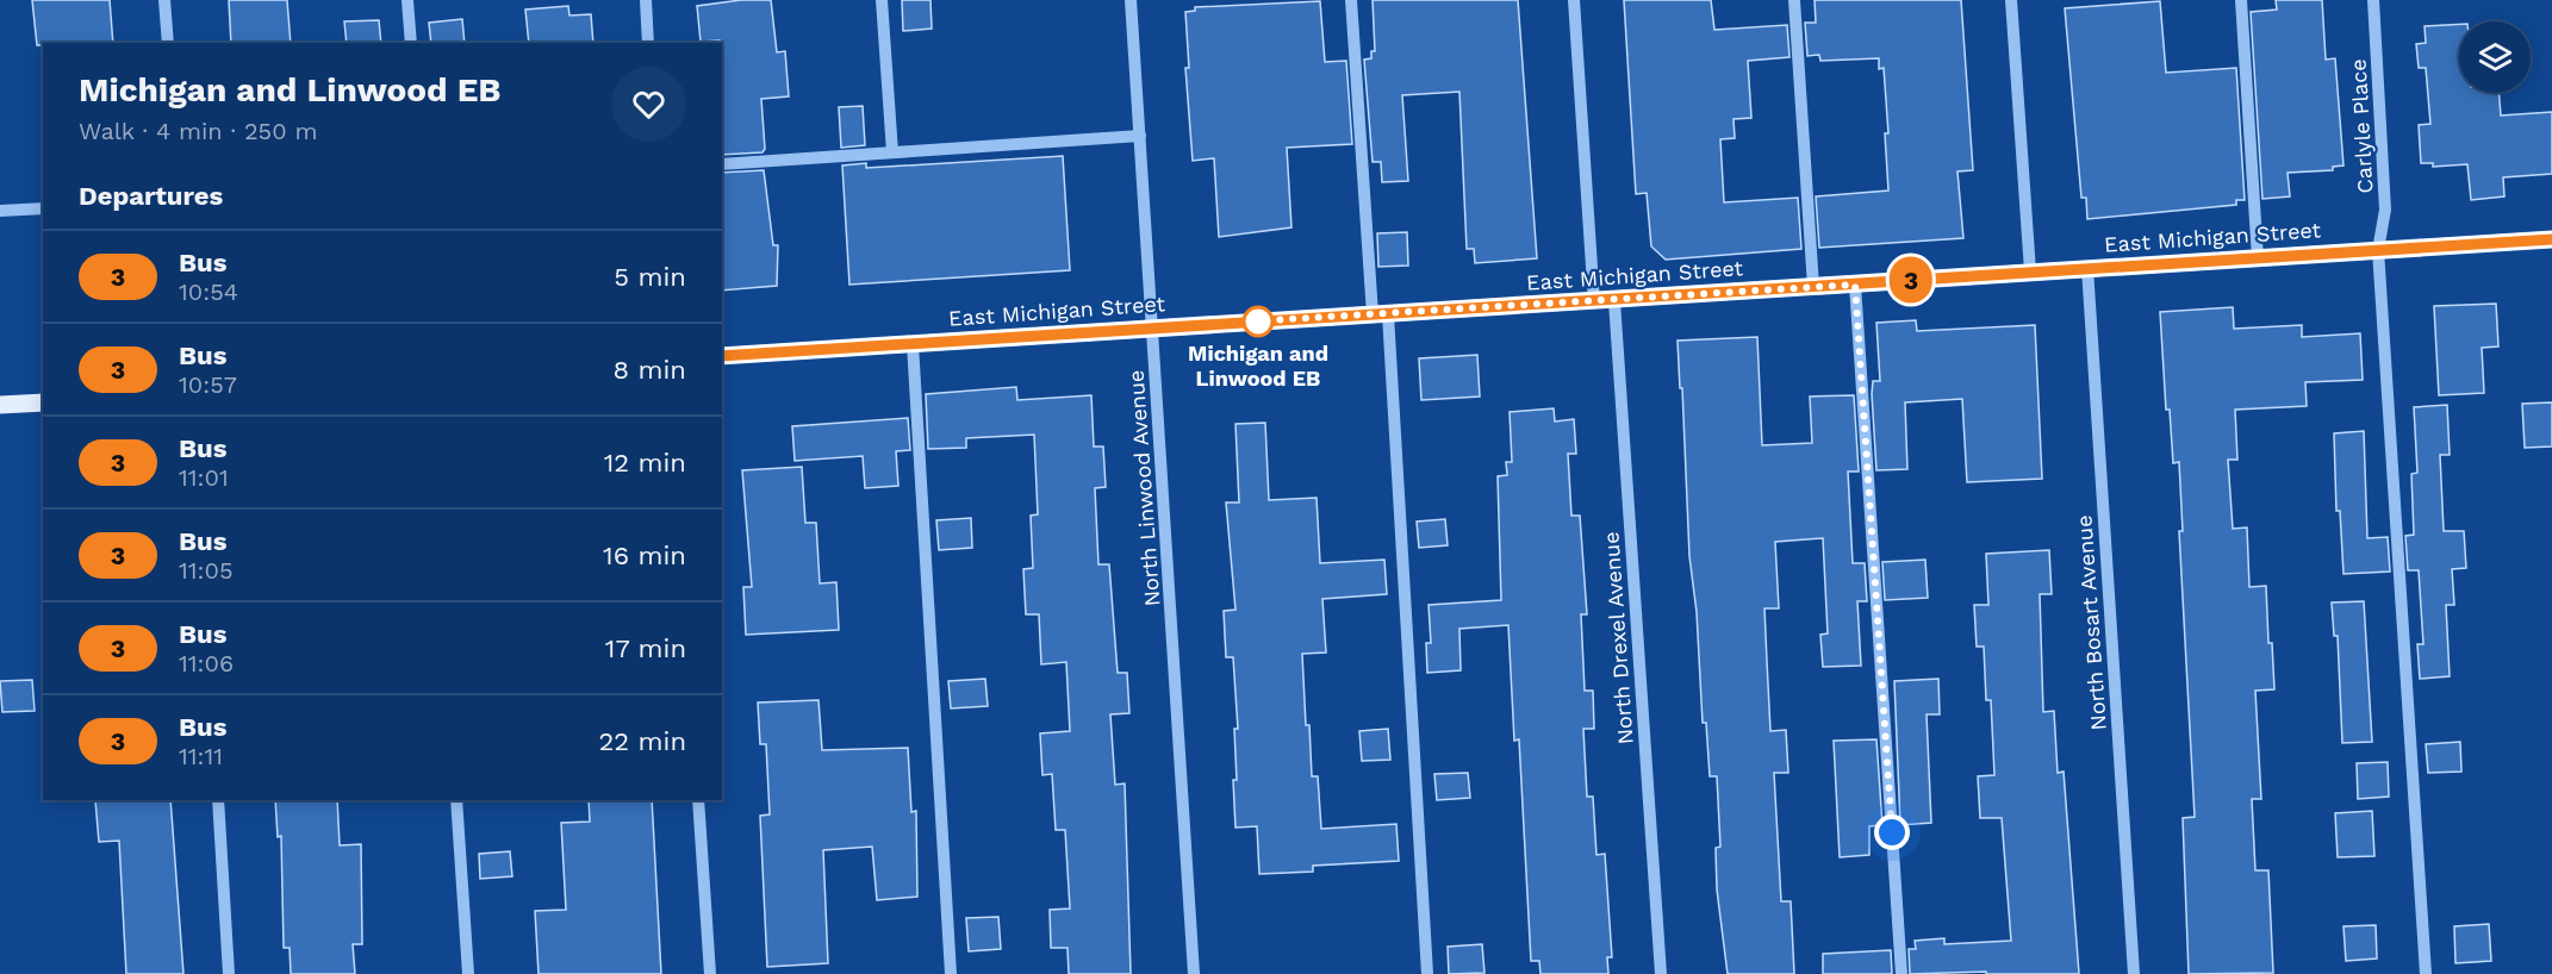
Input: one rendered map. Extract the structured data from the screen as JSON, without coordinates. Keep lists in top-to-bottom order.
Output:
{
  "streets": {
    "main road": ["East Michigan Street"],
    "street": [
      "Carlyle Place",
      "North Linwood Avenue",
      "North Bosart Avenue",
      "North Drexel Avenue"
    ]
  },
  "crossings": [
    ["Carlyle Place", "East Michigan Street"],
    ["East Michigan Street", "North Linwood Avenue"],
    ["East Michigan Street", "North Bosart Avenue"],
    ["East Michigan Street", "North Drexel Avenue"]
  ],
  "places": ["Michigan and Linwood EB"],
  "lines": ["bus line 3"],
  "page": {
    "on_map": "3",
    "heading": [
      ["Michigan and Linwood EB", "Walk · 4 min · 250 m"],
      "Departures"
    ],
    "list": [
      {
        "mark": "3",
        "name": "Bus",
        "note": "10:54",
        "value": "5 min"
      },
      {
        "mark": "3",
        "name": "Bus",
        "note": "10:57",
        "value": "8 min"
      },
      {
        "mark": "3",
        "name": "Bus",
        "note": "11:01",
        "value": "12 min"
      },
      {
        "mark": "3",
        "name": "Bus",
        "note": "11:05",
        "value": "16 min"
      },
      {
        "mark": "3",
        "name": "Bus",
        "note": "11:06",
        "value": "17 min"
      },
      {
        "mark": "3",
        "name": "Bus",
        "note": "11:11",
        "value": "22 min"
      }
    ]
  }
}
